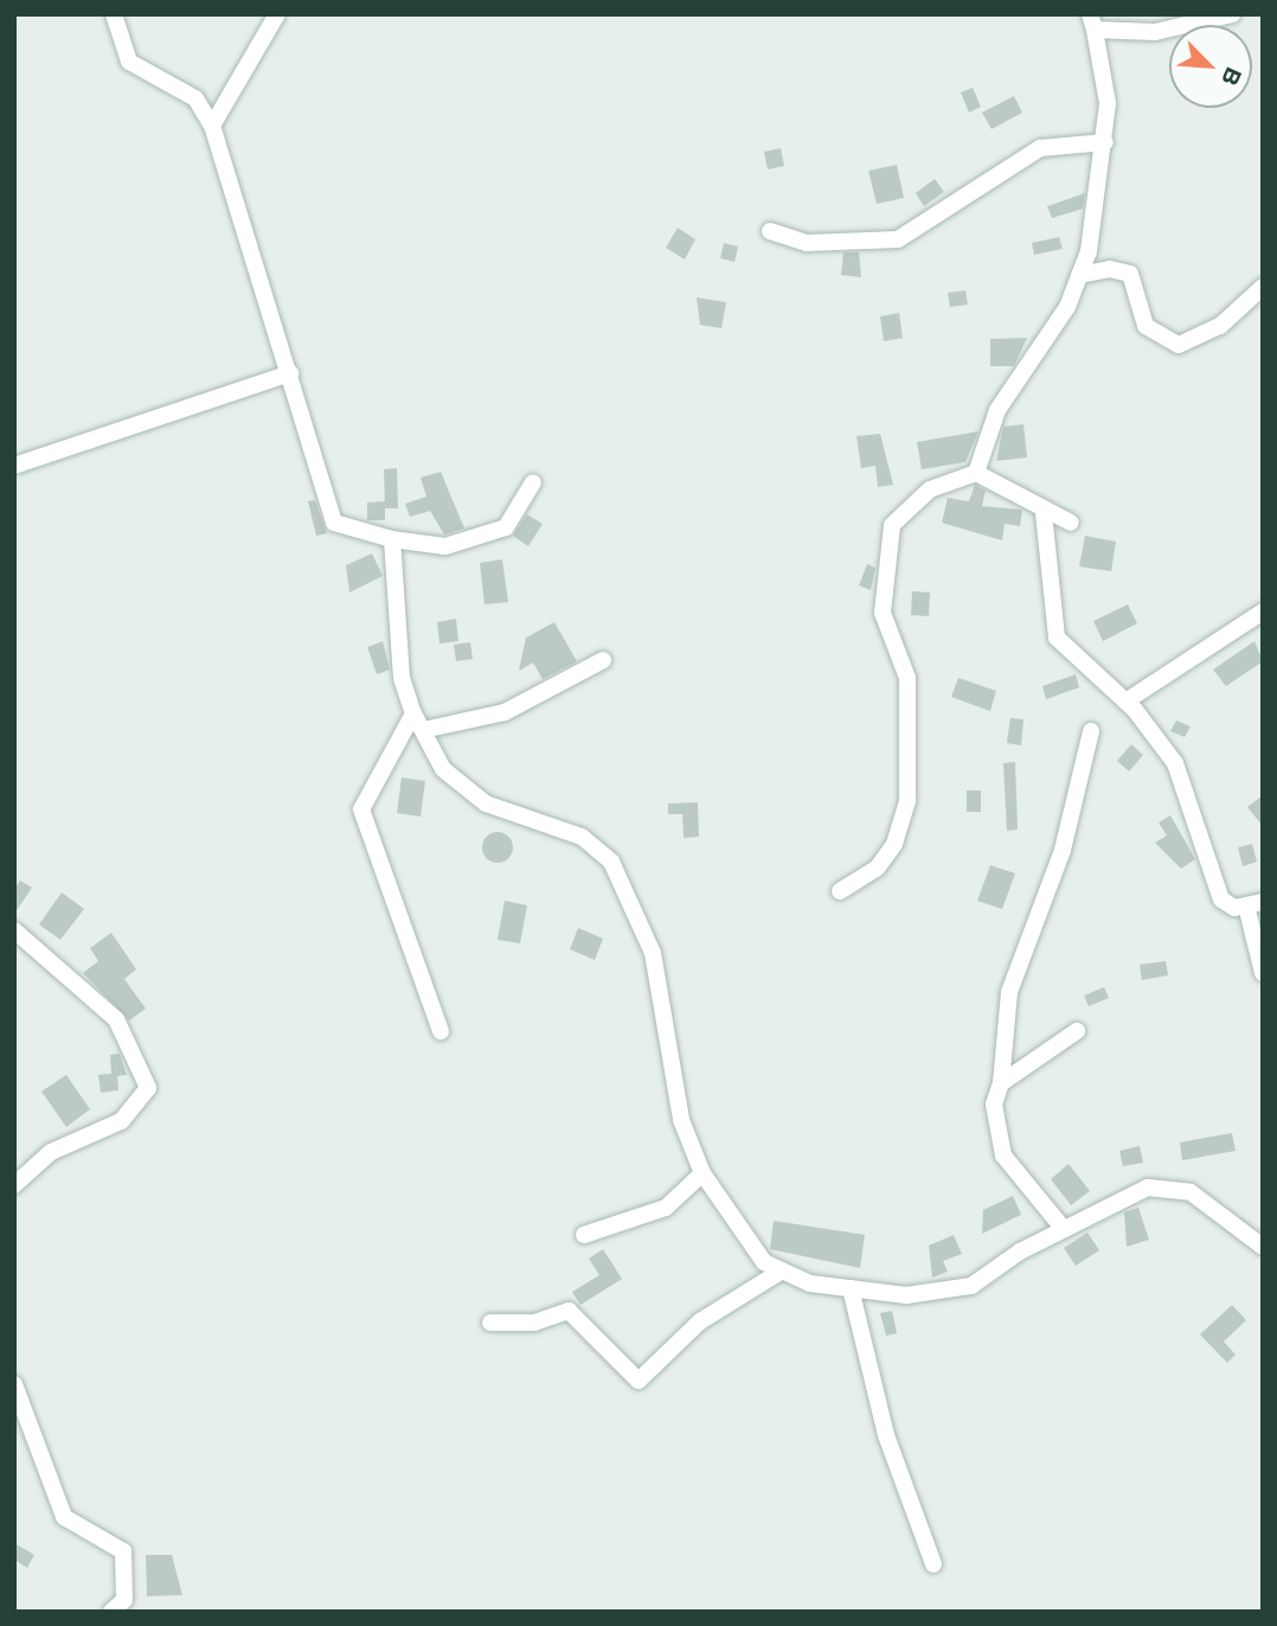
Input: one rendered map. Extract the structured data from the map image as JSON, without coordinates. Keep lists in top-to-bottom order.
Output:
{
  "north": "bottom right"
}
